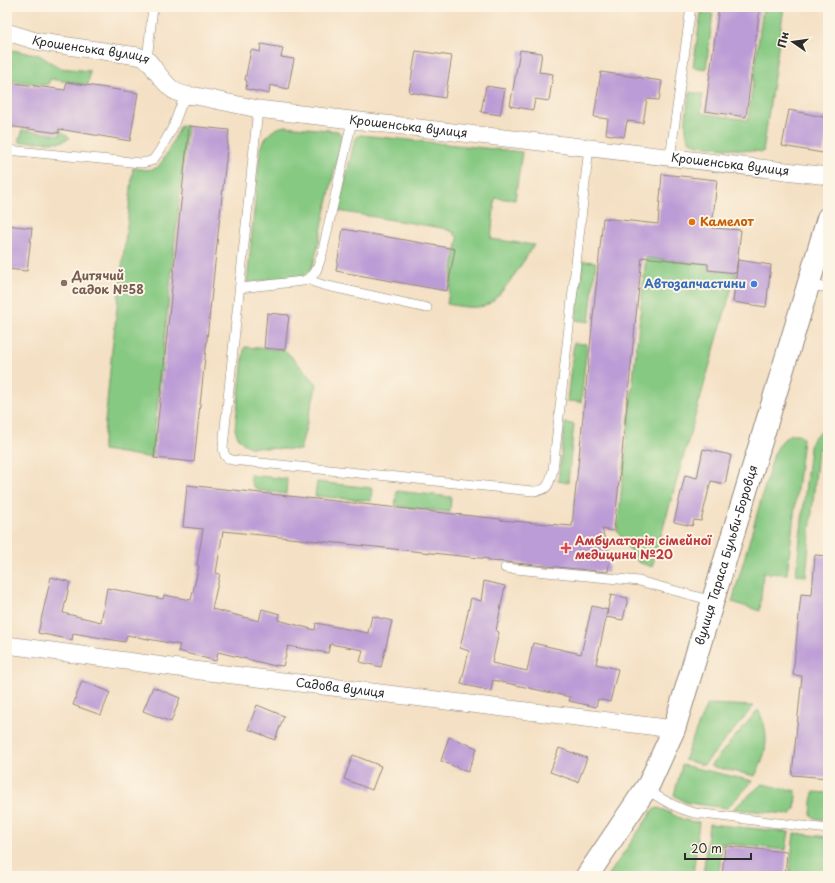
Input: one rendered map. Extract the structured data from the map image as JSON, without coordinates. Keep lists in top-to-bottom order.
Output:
{
  "streets": {
    "street": ["Крошенська вулиця", "вулиця Тараса Бульби-Боровця", "Садова вулиця"]
  },
  "crossings": [
    ["вулиця Тараса Бульби-Боровця", "Садова вулиця"]
  ],
  "places": {
    "other": ["Камелот", "Дитячий садок №58", "Автозапчастини"],
    "health": ["Амбулаторія сімейної медицини №20"]
  },
  "scale_bar": "20 m",
  "north": "left"
}
